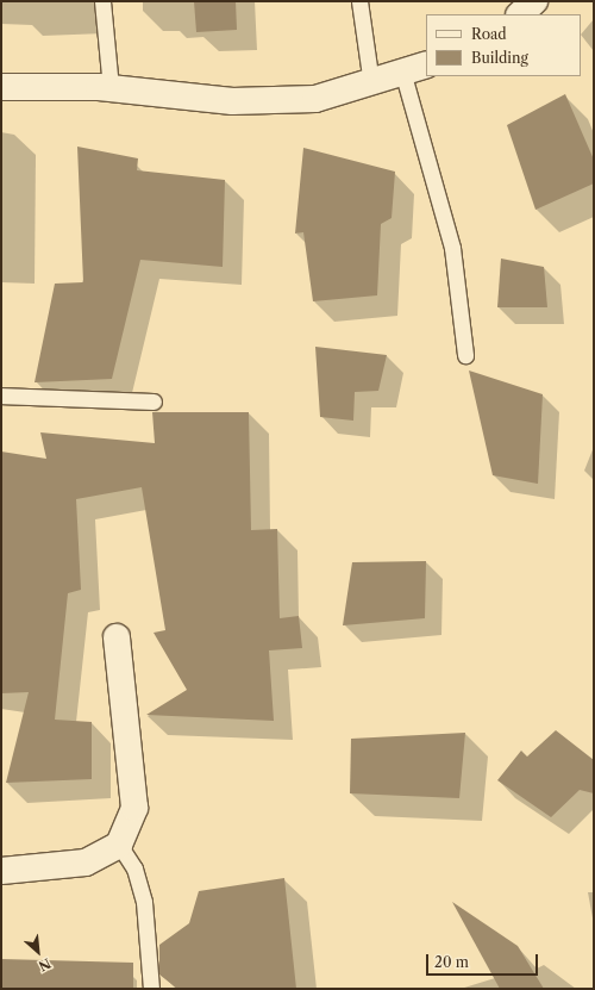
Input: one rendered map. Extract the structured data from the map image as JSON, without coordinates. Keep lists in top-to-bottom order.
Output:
{
  "legend": ["Road", "Building"],
  "scale_bar": "20 m",
  "north": "bottom right"
}
